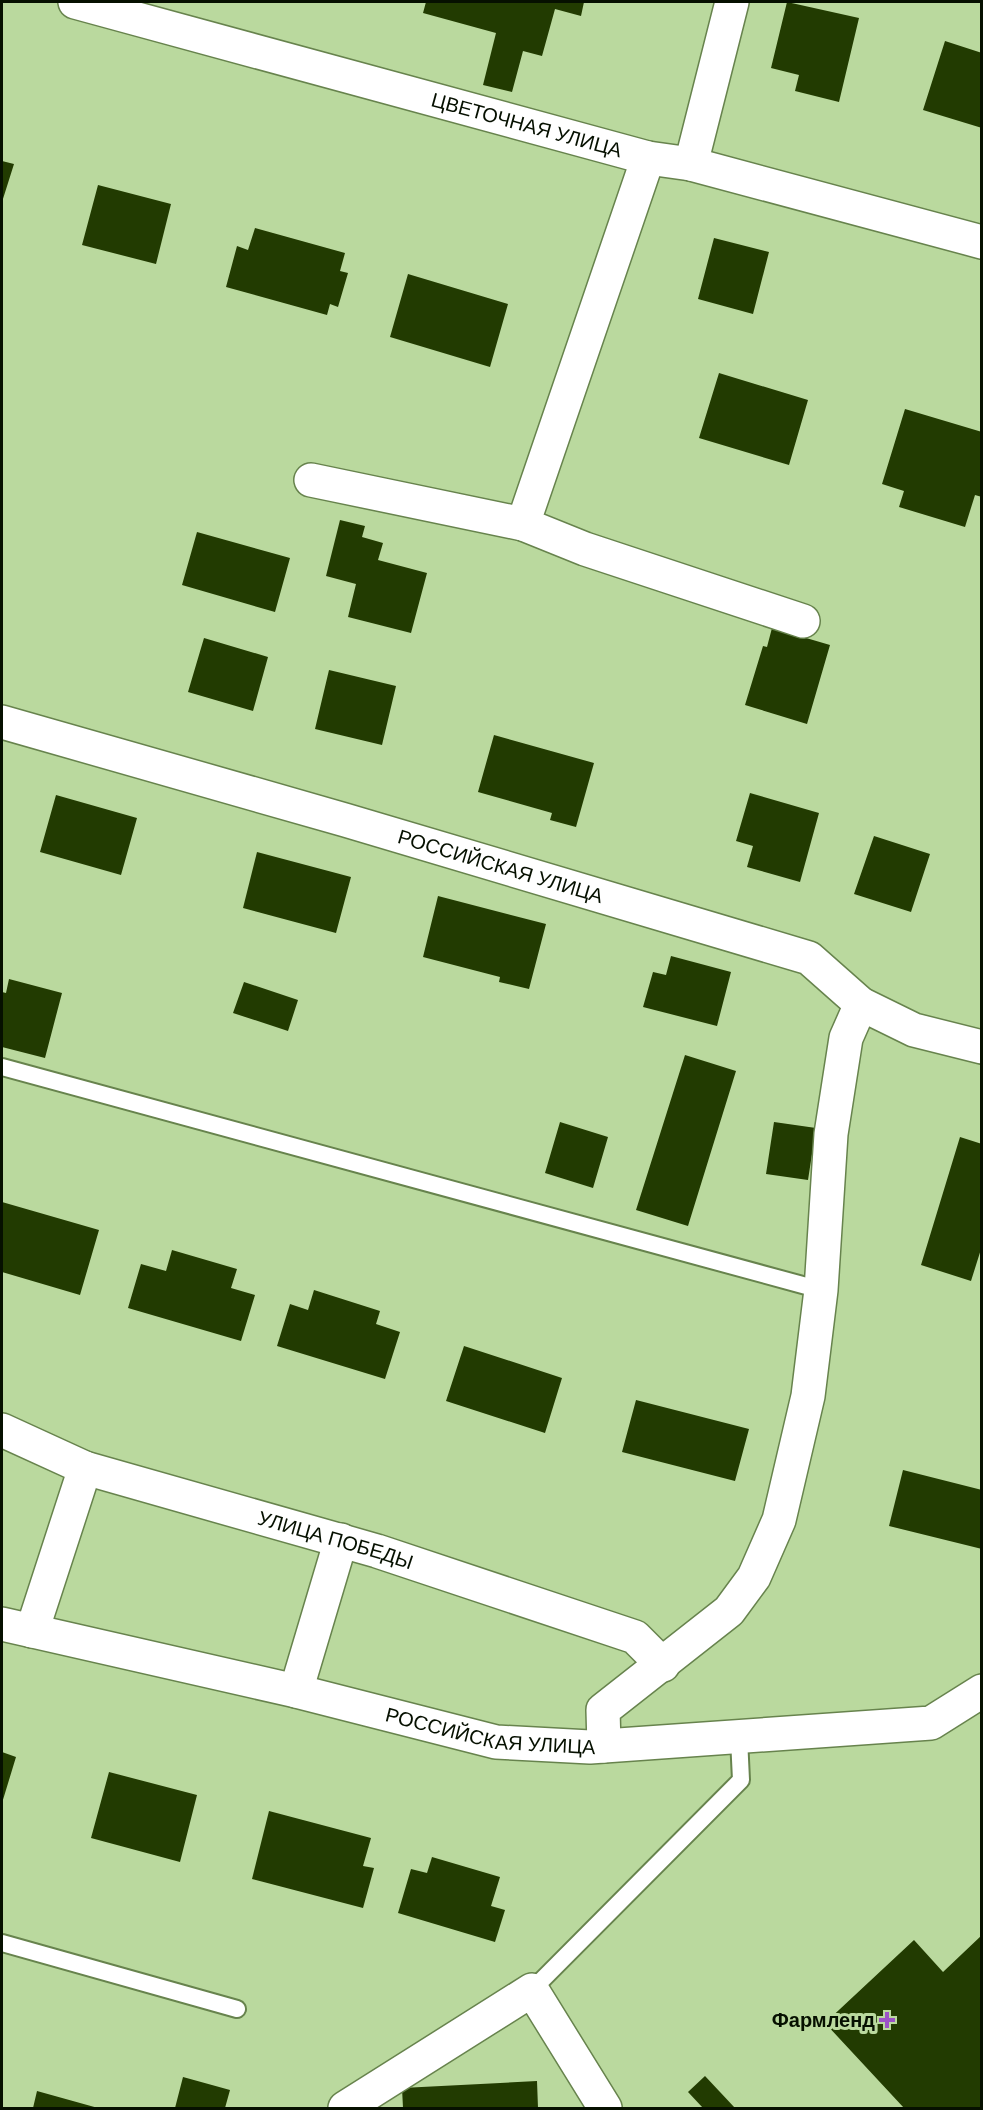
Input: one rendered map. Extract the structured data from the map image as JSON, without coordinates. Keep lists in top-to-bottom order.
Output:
{
  "streets": {
    "street": ["ЦВЕТОЧНАЯ УЛИЦА", "РОССИЙСКАЯ УЛИЦА", "УЛИЦА ПОБЕДЫ"]
  },
  "places": {
    "health": ["Фармленд"]
  }
}
